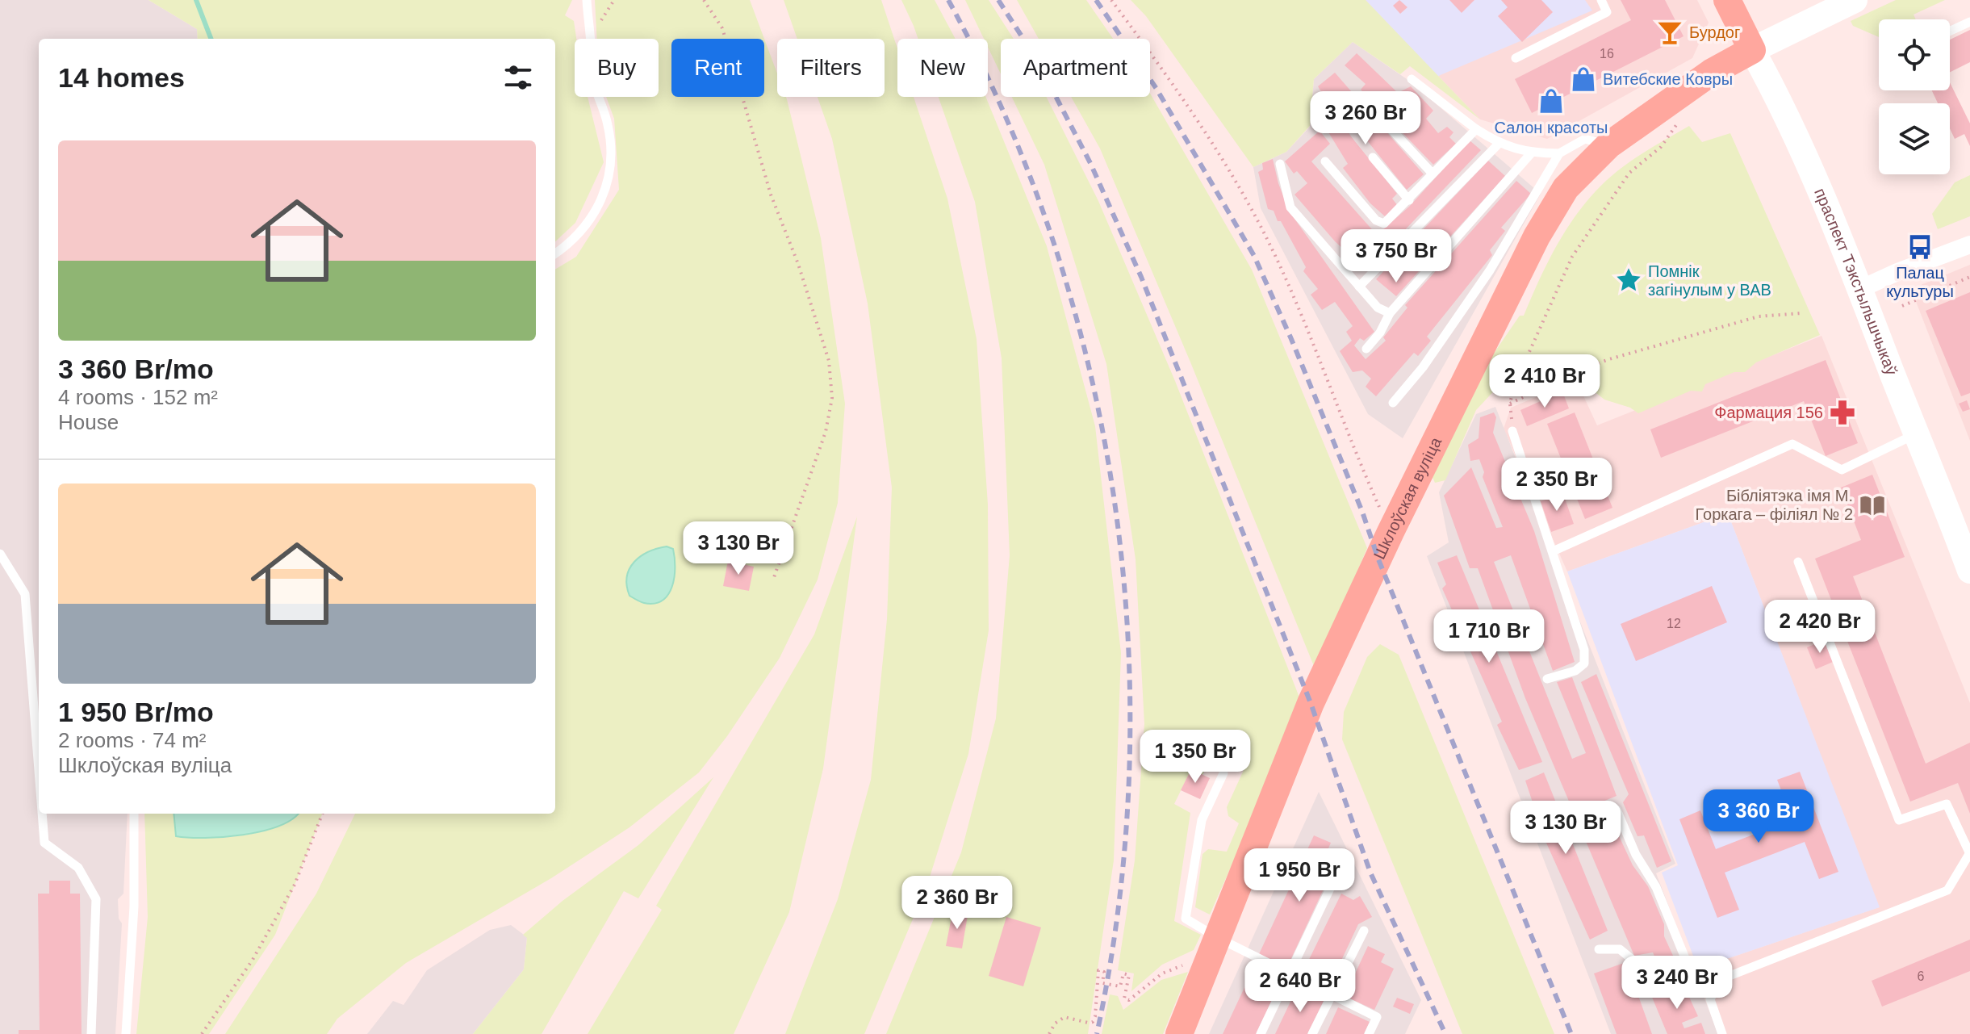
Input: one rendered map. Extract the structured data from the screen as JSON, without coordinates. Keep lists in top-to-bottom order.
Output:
{
  "streets": {
    "main road": ["праспект Тэкстыльшчыкаў", "Шклоўская вуліца"]
  },
  "crossings": [
    ["праспект Тэкстыльшчыкаў", "Шклоўская вуліца"]
  ],
  "places": {
    "bar": ["Бурдог"],
    "shop": ["Витебские Ковры", "Салон красоты"],
    "bus stop": ["Палац культуры"],
    "place": ["Помнік загінулым у ВАВ"],
    "pharmacy": ["Фармация 156"],
    "library": ["Бібліятэка імя М. Горкага – філіял № 2"]
  },
  "house_numbers": ["16", "12", "6"],
  "page": {
    "chip": [
      "Buy",
      "Rent",
      "Filters",
      "New",
      "Apartment"
    ],
    "heading": "14 homes",
    "price": [
      "3 260 Br",
      "3 750 Br",
      "2 410 Br",
      "2 350 Br",
      "3 130 Br",
      "2 420 Br",
      "1 710 Br",
      "1 350 Br",
      "3 360 Br",
      "3 130 Br",
      "1 950 Br",
      "2 360 Br",
      "3 240 Br",
      "2 640 Br"
    ],
    "list": [
      {
        "name": "3 360 Br/mo",
        "note": "4 rooms · 152 m² · House"
      },
      {
        "name": "1 950 Br/mo",
        "note": "2 rooms · 74 m² · Шклоўская вуліца"
      }
    ]
  }
}
